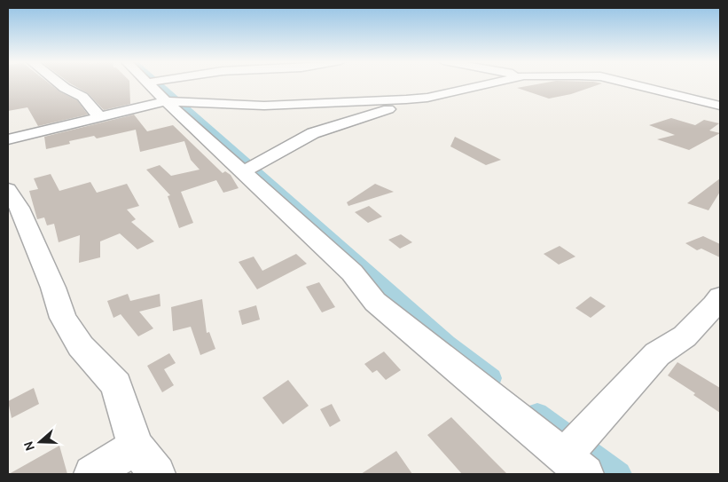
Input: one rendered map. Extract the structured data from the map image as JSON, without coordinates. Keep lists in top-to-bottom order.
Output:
{
  "north": "left"
}
